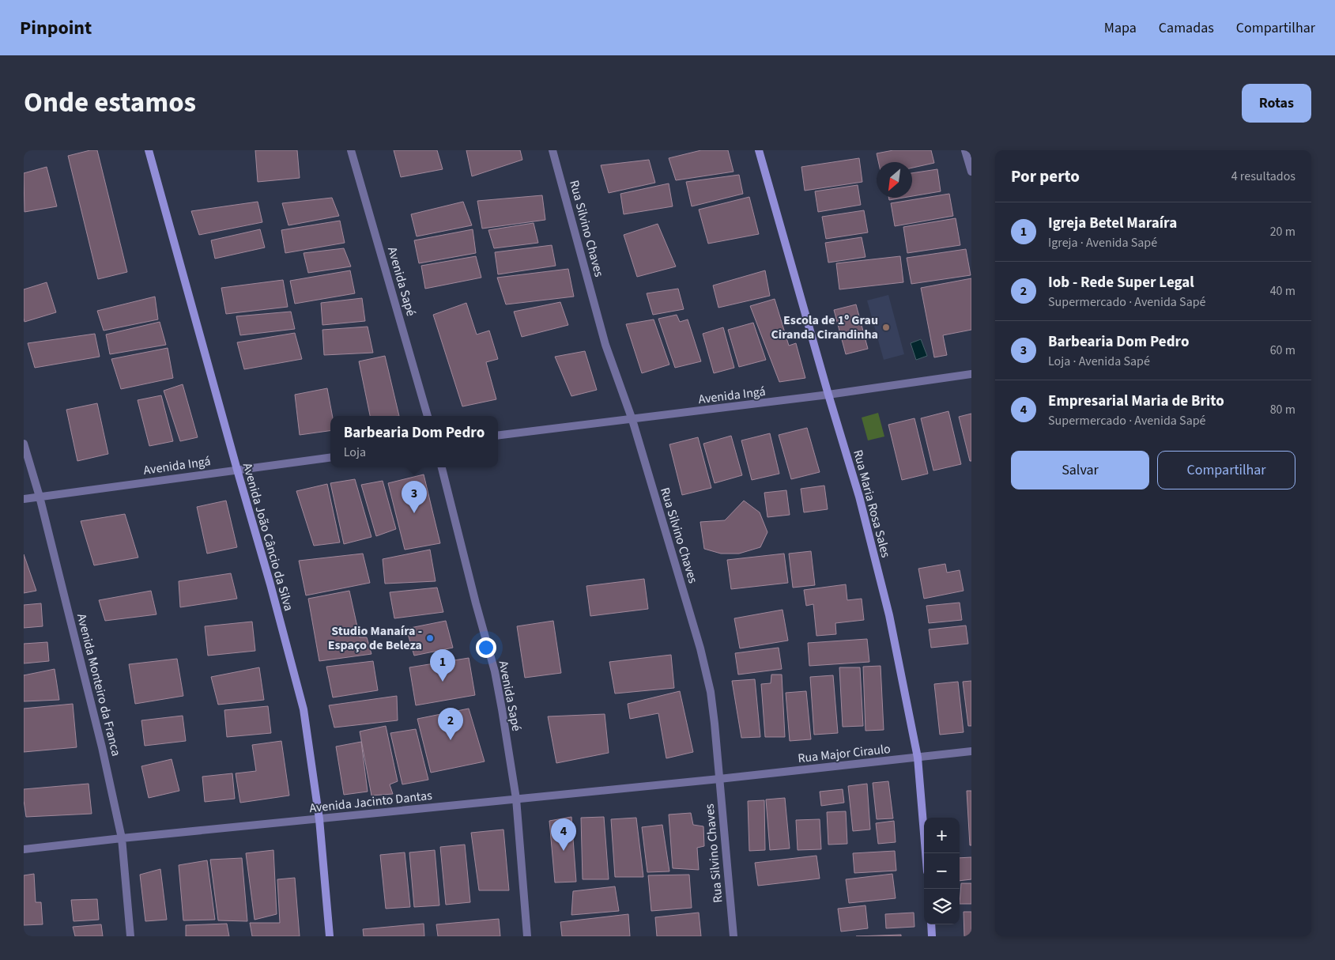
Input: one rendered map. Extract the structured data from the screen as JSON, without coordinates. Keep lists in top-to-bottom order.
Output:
{
  "streets": {
    "main road": ["Rua Maria Rosa Sales", "Avenida João Câncio da Silva"],
    "street": [
      "Rua Silvino Chaves",
      "Avenida Sapé",
      "Avenida Ingá",
      "Avenida Monteiro da Franca",
      "Rua Major Ciraulo",
      "Avenida Jacinto Dantas"
    ]
  },
  "crossings": [
    ["Rua Silvino Chaves", "Avenida Ingá"],
    ["Rua Silvino Chaves", "Rua Major Ciraulo"],
    ["Rua Silvino Chaves", "Avenida Jacinto Dantas"],
    ["Avenida Sapé", "Avenida Jacinto Dantas"],
    ["Avenida Ingá", "Rua Maria Rosa Sales"],
    ["Avenida Ingá", "Avenida João Câncio da Silva"],
    ["Avenida Ingá", "Avenida Monteiro da Franca"],
    ["Rua Maria Rosa Sales", "Rua Major Ciraulo"],
    ["Avenida João Câncio da Silva", "Avenida Jacinto Dantas"],
    ["Avenida Monteiro da Franca", "Avenida Jacinto Dantas"],
    ["Rua Major Ciraulo", "Avenida Jacinto Dantas"]
  ],
  "places": ["Escola de 1º Grau Ciranda Cirandinha", "Studio Manaíra - Espaço de Beleza"],
  "north": "bottom left",
  "page": {
    "header": "Pinpoint",
    "nav": ["Mapa", "Camadas", "Compartilhar"],
    "title": "Onde estamos",
    "buttons": [
      "Rotas",
      ["Salvar", "Compartilhar"]
    ],
    "heading": ["Por perto", "4 resultados"],
    "list": [
      {
        "mark": "1",
        "name": "Igreja Betel Maraíra",
        "note": "Igreja · Avenida Sapé",
        "value": "20 m"
      },
      {
        "mark": "2",
        "name": "Iob - Rede Super Legal",
        "note": "Supermercado · Avenida Sapé",
        "value": "40 m"
      },
      {
        "mark": "3",
        "name": "Barbearia Dom Pedro",
        "note": "Loja · Avenida Sapé",
        "value": "60 m"
      },
      {
        "mark": "4",
        "name": "Empresarial Maria de Brito",
        "note": "Supermercado · Avenida Sapé",
        "value": "80 m"
      }
    ],
    "popup": ["Barbearia Dom Pedro", "Loja"],
    "pins": [
      "3",
      "1",
      "2",
      "4"
    ],
    "map_buttons": ["+", "−"]
  }
}
